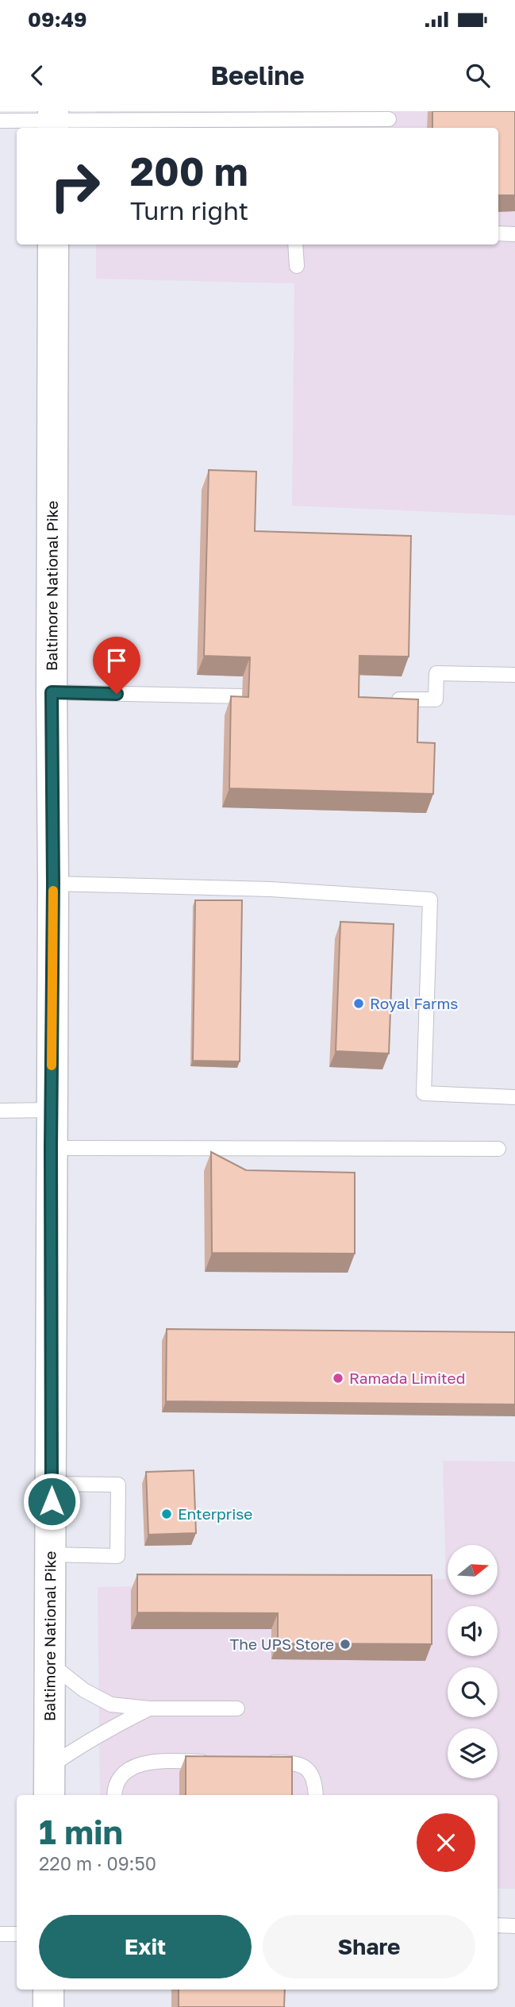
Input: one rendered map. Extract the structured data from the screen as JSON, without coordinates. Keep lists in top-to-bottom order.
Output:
{
  "streets": {
    "main road": ["Baltimore National Pike"]
  },
  "places": [
    "Royal Farms",
    "Ramada Limited",
    "Enterprise",
    "The UPS Store"
  ],
  "north": "right",
  "page": {
    "status": "09:49",
    "header": "Beeline",
    "turn": ["200 m", "Turn right"],
    "heading": ["1 min", "220 m · 09:50"],
    "buttons": ["Exit", "Share"]
  }
}
